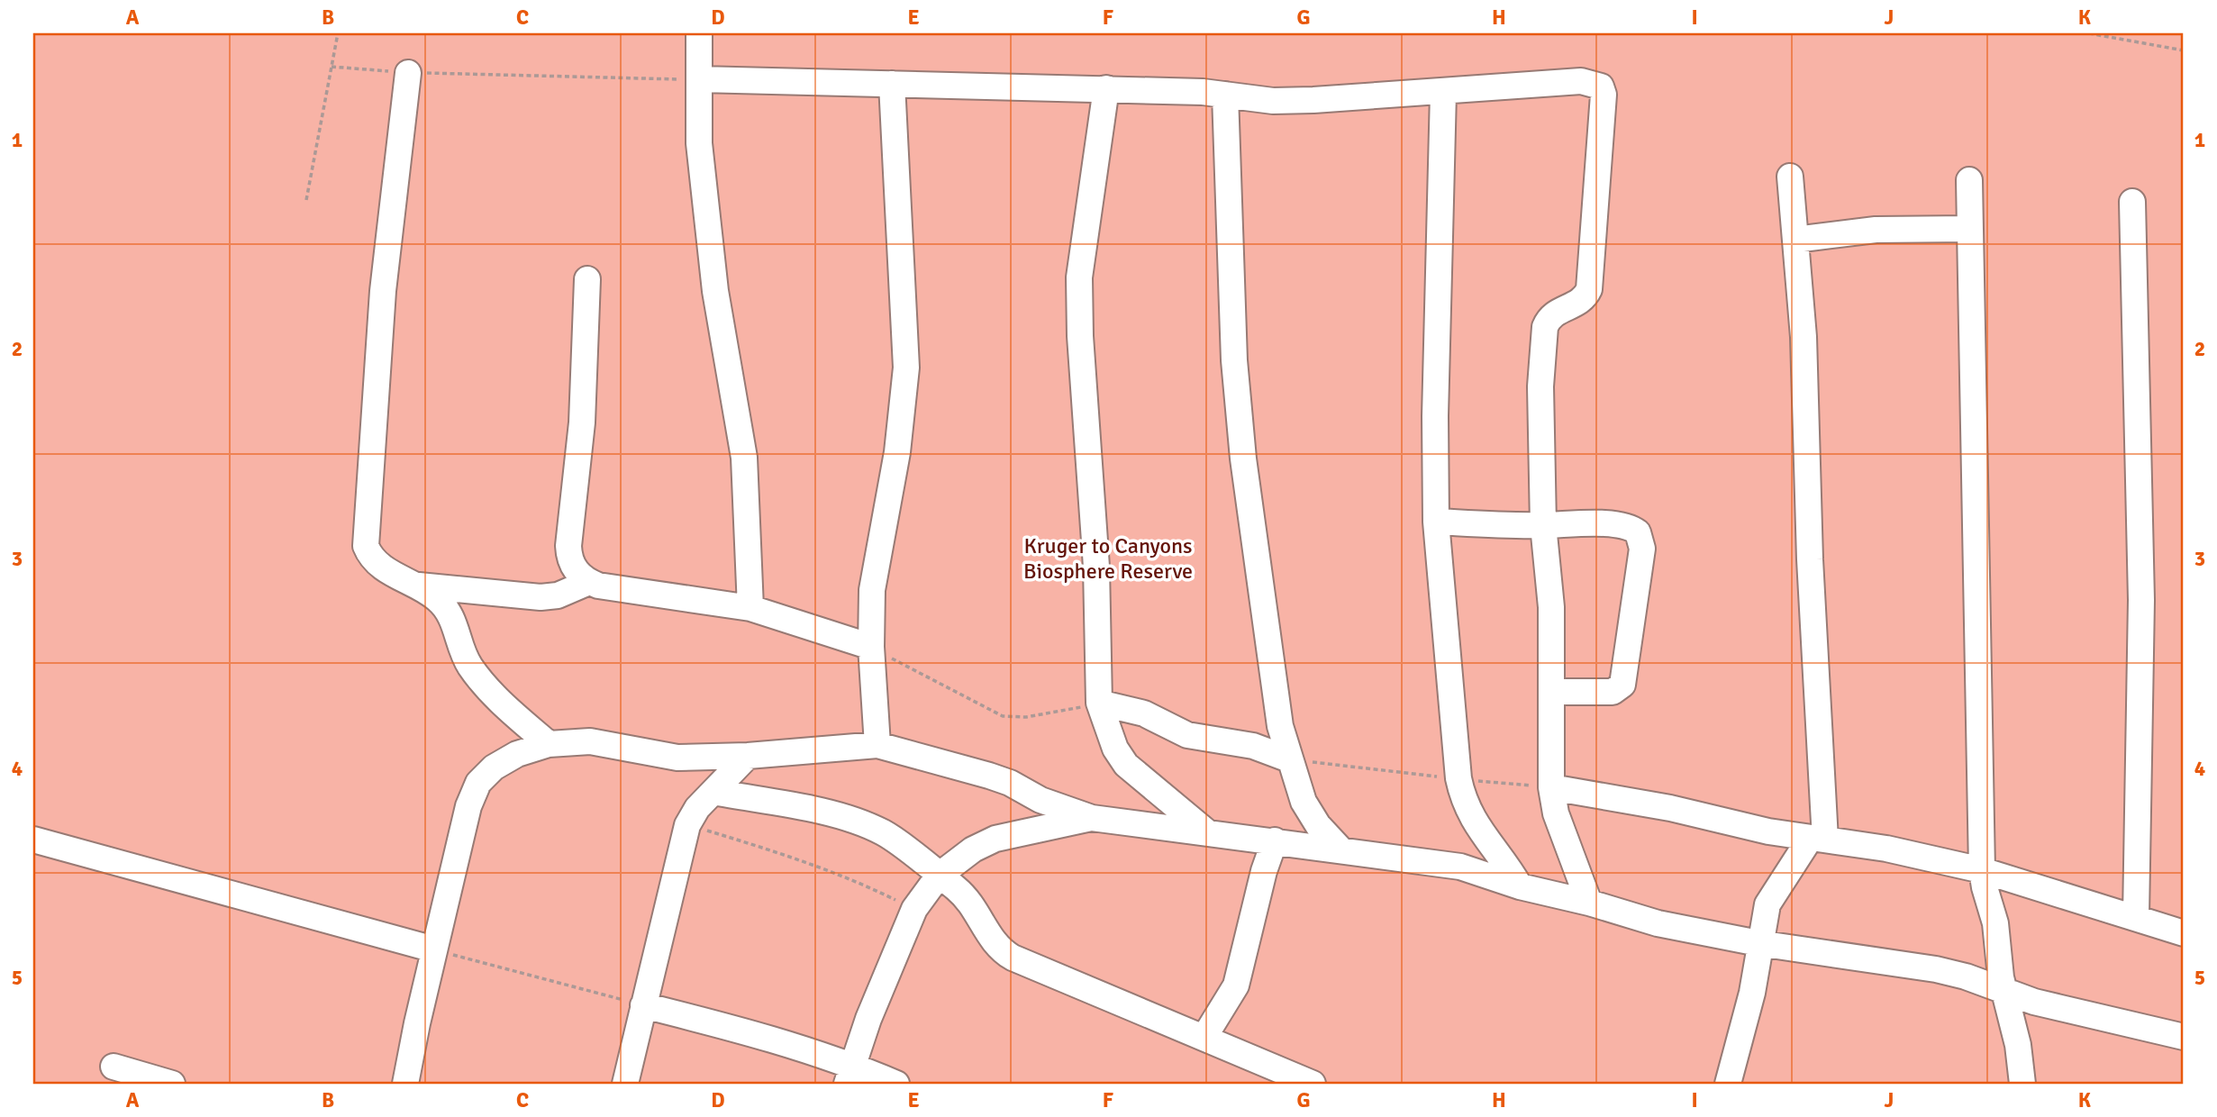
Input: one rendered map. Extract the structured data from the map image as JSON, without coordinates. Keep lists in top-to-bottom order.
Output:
{
  "parks": ["Kruger to Canyons Biosphere Reserve"],
  "grid": {
    "columns": [
      "A",
      "B",
      "C",
      "D",
      "E",
      "F",
      "G",
      "H",
      "I",
      "J",
      "K"
    ],
    "rows": [
      "1",
      "2",
      "3",
      "4",
      "5"
    ]
  }
}
